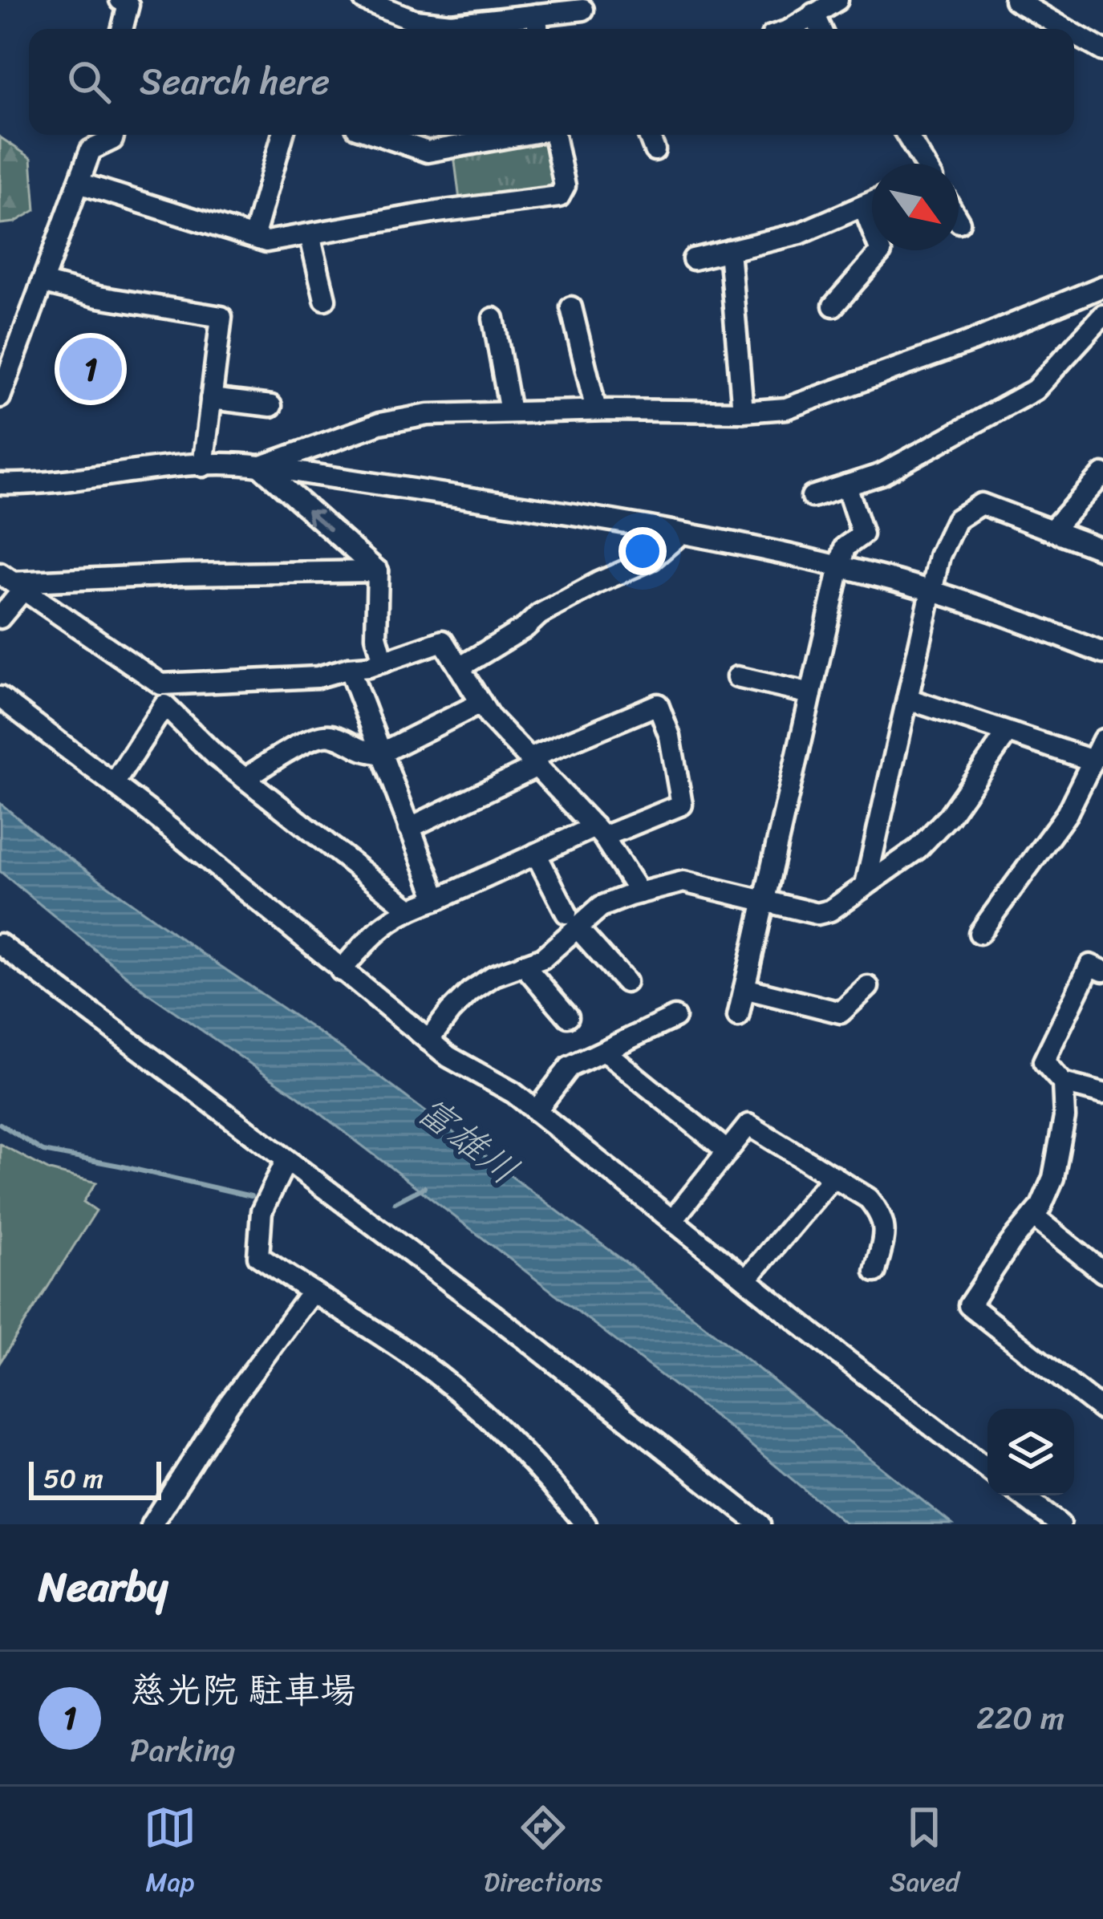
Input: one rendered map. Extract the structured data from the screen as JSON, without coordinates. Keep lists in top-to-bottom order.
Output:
{
  "water": ["富雄川"],
  "scale_bar": "50 m",
  "north": "bottom right",
  "page": {
    "search": "Search here",
    "pins": "1",
    "scale": "50 m",
    "heading": "Nearby",
    "list": [
      {
        "mark": "1",
        "name": "慈光院 駐車場",
        "note": "Parking",
        "value": "220 m"
      }
    ],
    "nav": ["Map", "Directions", "Saved"]
  }
}
